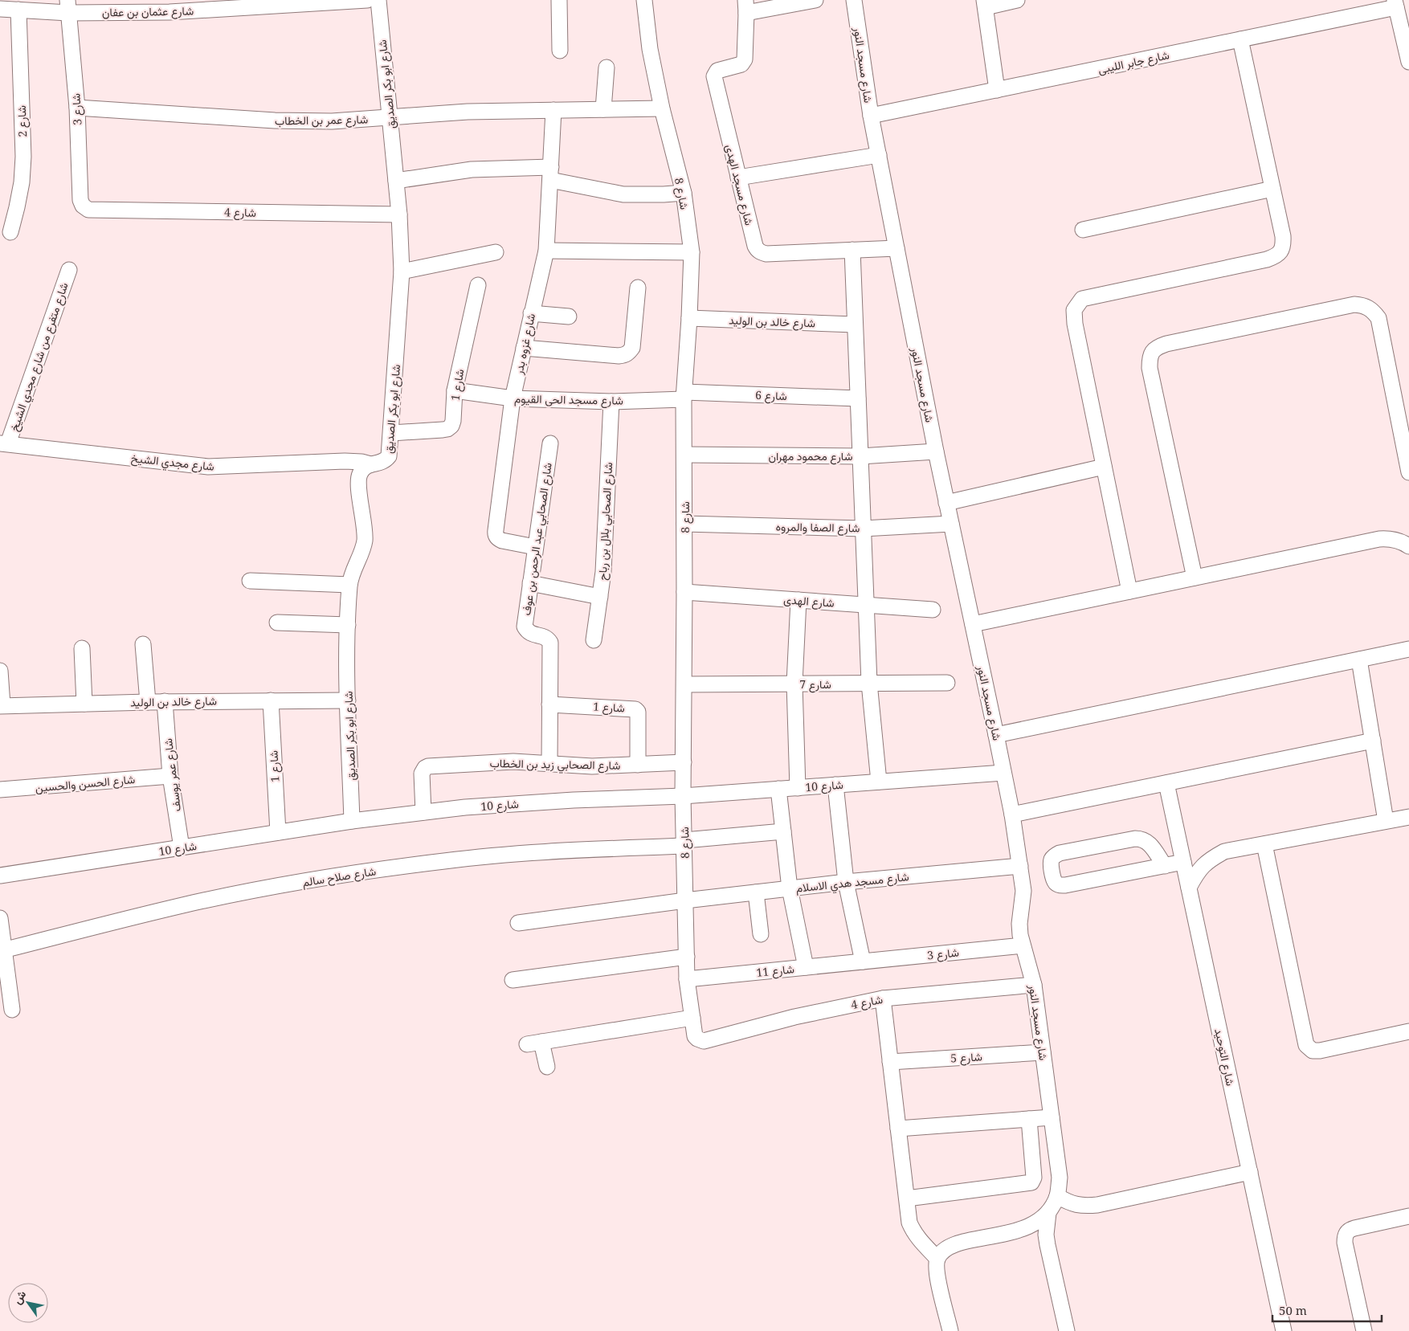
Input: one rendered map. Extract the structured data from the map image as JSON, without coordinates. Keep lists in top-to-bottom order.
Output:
{
  "streets": {
    "street": [
      "شارع عثمان بن عفان",
      "شارع جابر الليبى",
      "شارع مسجد النور",
      "شارع ابو بكر الصديق",
      "شارع 3",
      "شارع عمر بن الخطاب",
      "شارع 2",
      "شارع مسجد الهدى",
      "شارع 8",
      "شارع 4",
      "شارع خالد بن الوليد",
      "شارع غزوه بدر",
      "شارع متفرع من شارع مجدي الشيخ",
      "شارع 1",
      "شارع 6",
      "شارع مسجد الحى القيوم",
      "شارع محمود مهران",
      "شارع مجدي الشيخ",
      "شارع الصحابي بلال بن رباح",
      "شارع الصفا والمروه",
      "شارع الصحابي عبد الرحمن بن عوف",
      "شارع الهدى",
      "شارع 7",
      "شارع الصحابي زيد بن الخطاب",
      "شارع عمر يوسف",
      "شارع الحسن والحسين",
      "شارع 10",
      "شارع صلاح سالم",
      "شارع مسجد هدي الاسلام",
      "شارع 11",
      "شارع 5",
      "شارع التوحيد"
    ]
  },
  "crossings": [
    ["شارع عثمان بن عفان", "شارع 3"],
    ["شارع عثمان بن عفان", "شارع 2"],
    ["شارع جابر الليبى", "شارع مسجد النور"],
    ["شارع مسجد النور", "شارع 3"],
    ["شارع مسجد النور", "شارع مسجد الهدى"],
    ["شارع مسجد النور", "شارع 4"],
    ["شارع مسجد النور", "شارع محمود مهران"],
    ["شارع مسجد النور", "شارع الصفا والمروه"],
    ["شارع مسجد النور", "شارع 10"],
    ["شارع مسجد النور", "شارع مسجد هدي الاسلام"],
    ["شارع مسجد النور", "شارع 5"],
    ["شارع ابو بكر الصديق", "شارع عمر بن الخطاب"],
    ["شارع ابو بكر الصديق", "شارع 4"],
    ["شارع ابو بكر الصديق", "شارع خالد بن الوليد"],
    ["شارع ابو بكر الصديق", "شارع 1"],
    ["شارع ابو بكر الصديق", "شارع مجدي الشيخ"],
    ["شارع ابو بكر الصديق", "شارع 10"],
    ["شارع 3", "شارع عمر بن الخطاب"],
    ["شارع 3", "شارع 4"],
    ["شارع 3", "شارع 11"],
    ["شارع عمر بن الخطاب", "شارع 8"],
    ["شارع عمر بن الخطاب", "شارع غزوه بدر"],
    ["شارع 8", "شارع 4"],
    ["شارع 8", "شارع خالد بن الوليد"],
    ["شارع 8", "شارع 6"],
    ["شارع 8", "شارع مسجد الحى القيوم"],
    ["شارع 8", "شارع محمود مهران"],
    ["شارع 8", "شارع الصفا والمروه"],
    ["شارع 8", "شارع الهدى"],
    ["شارع 8", "شارع 7"],
    ["شارع 8", "شارع الصحابي زيد بن الخطاب"],
    ["شارع 8", "شارع 10"],
    ["شارع 8", "شارع صلاح سالم"],
    ["شارع 8", "شارع مسجد هدي الاسلام"],
    ["شارع 8", "شارع 11"],
    ["شارع خالد بن الوليد", "شارع 1"],
    ["شارع خالد بن الوليد", "شارع عمر يوسف"],
    ["شارع غزوه بدر", "شارع مسجد الحى القيوم"],
    ["شارع غزوه بدر", "شارع الصحابي عبد الرحمن بن عوف"],
    ["شارع متفرع من شارع مجدي الشيخ", "شارع مجدي الشيخ"],
    ["شارع 1", "شارع مسجد الحى القيوم"],
    ["شارع 1", "شارع الصحابي عبد الرحمن بن عوف"],
    ["شارع 1", "شارع الصحابي زيد بن الخطاب"],
    ["شارع 1", "شارع 10"],
    ["شارع 6", "شارع مسجد الحى القيوم"],
    ["شارع مسجد الحى القيوم", "شارع الصحابي بلال بن رباح"],
    ["شارع الصحابي عبد الرحمن بن عوف", "شارع الصحابي زيد بن الخطاب"],
    ["شارع الصحابي زيد بن الخطاب", "شارع 10"],
    ["شارع عمر يوسف", "شارع الحسن والحسين"],
    ["شارع عمر يوسف", "شارع 10"]
  ],
  "scale_bar": "50 m",
  "north": "top left"
}
